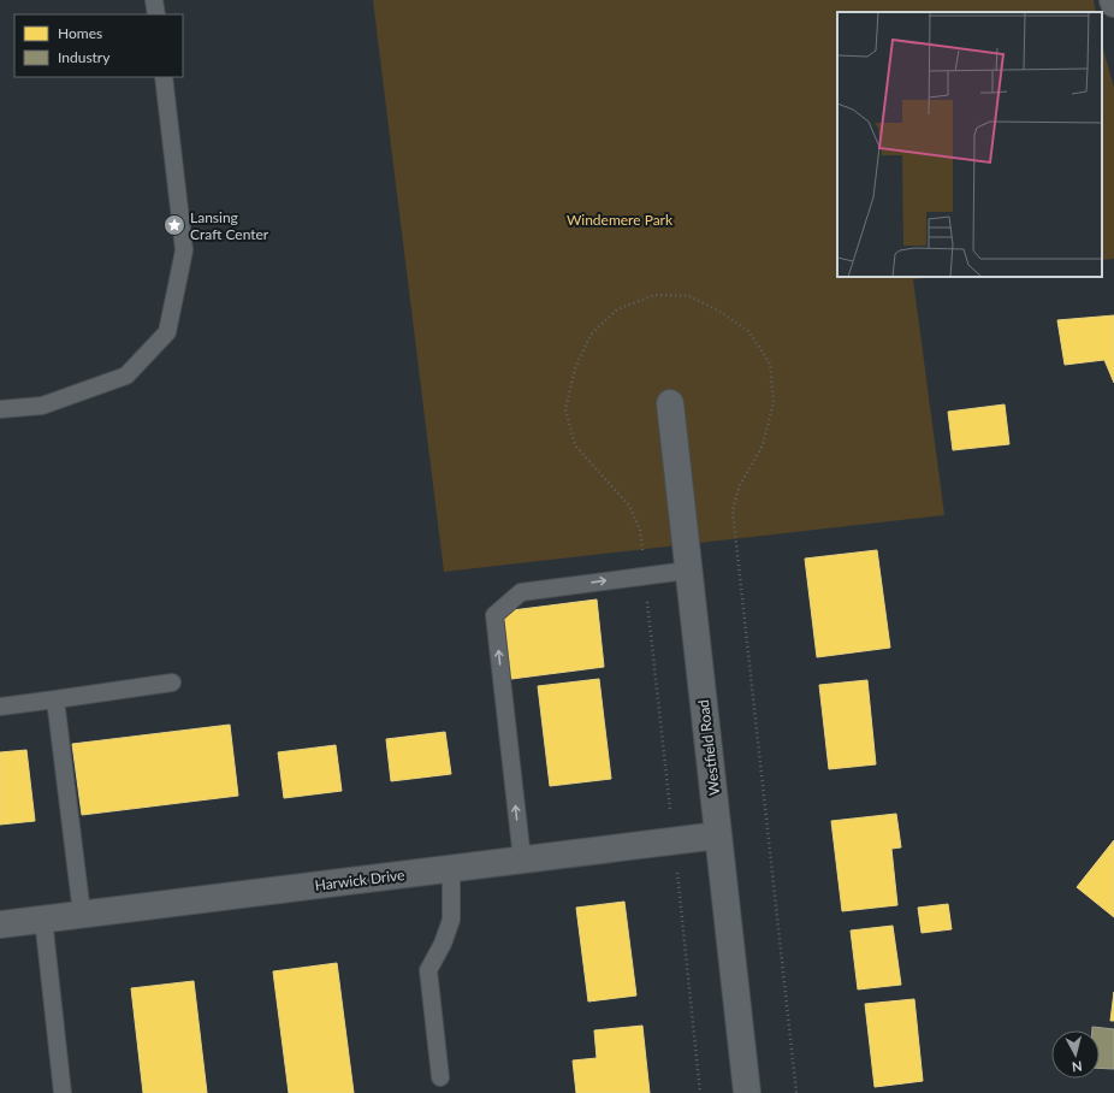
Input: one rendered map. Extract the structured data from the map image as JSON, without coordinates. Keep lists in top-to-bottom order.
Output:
{
  "streets": {
    "street": ["Westfield Road", "Harwick Drive"]
  },
  "crossings": [
    ["Westfield Road", "Harwick Drive"]
  ],
  "parks": ["Windemere Park"],
  "places": {
    "place": ["Lansing Craft Center"]
  },
  "legend": ["Homes", "Industry"],
  "north": "bottom"
}
